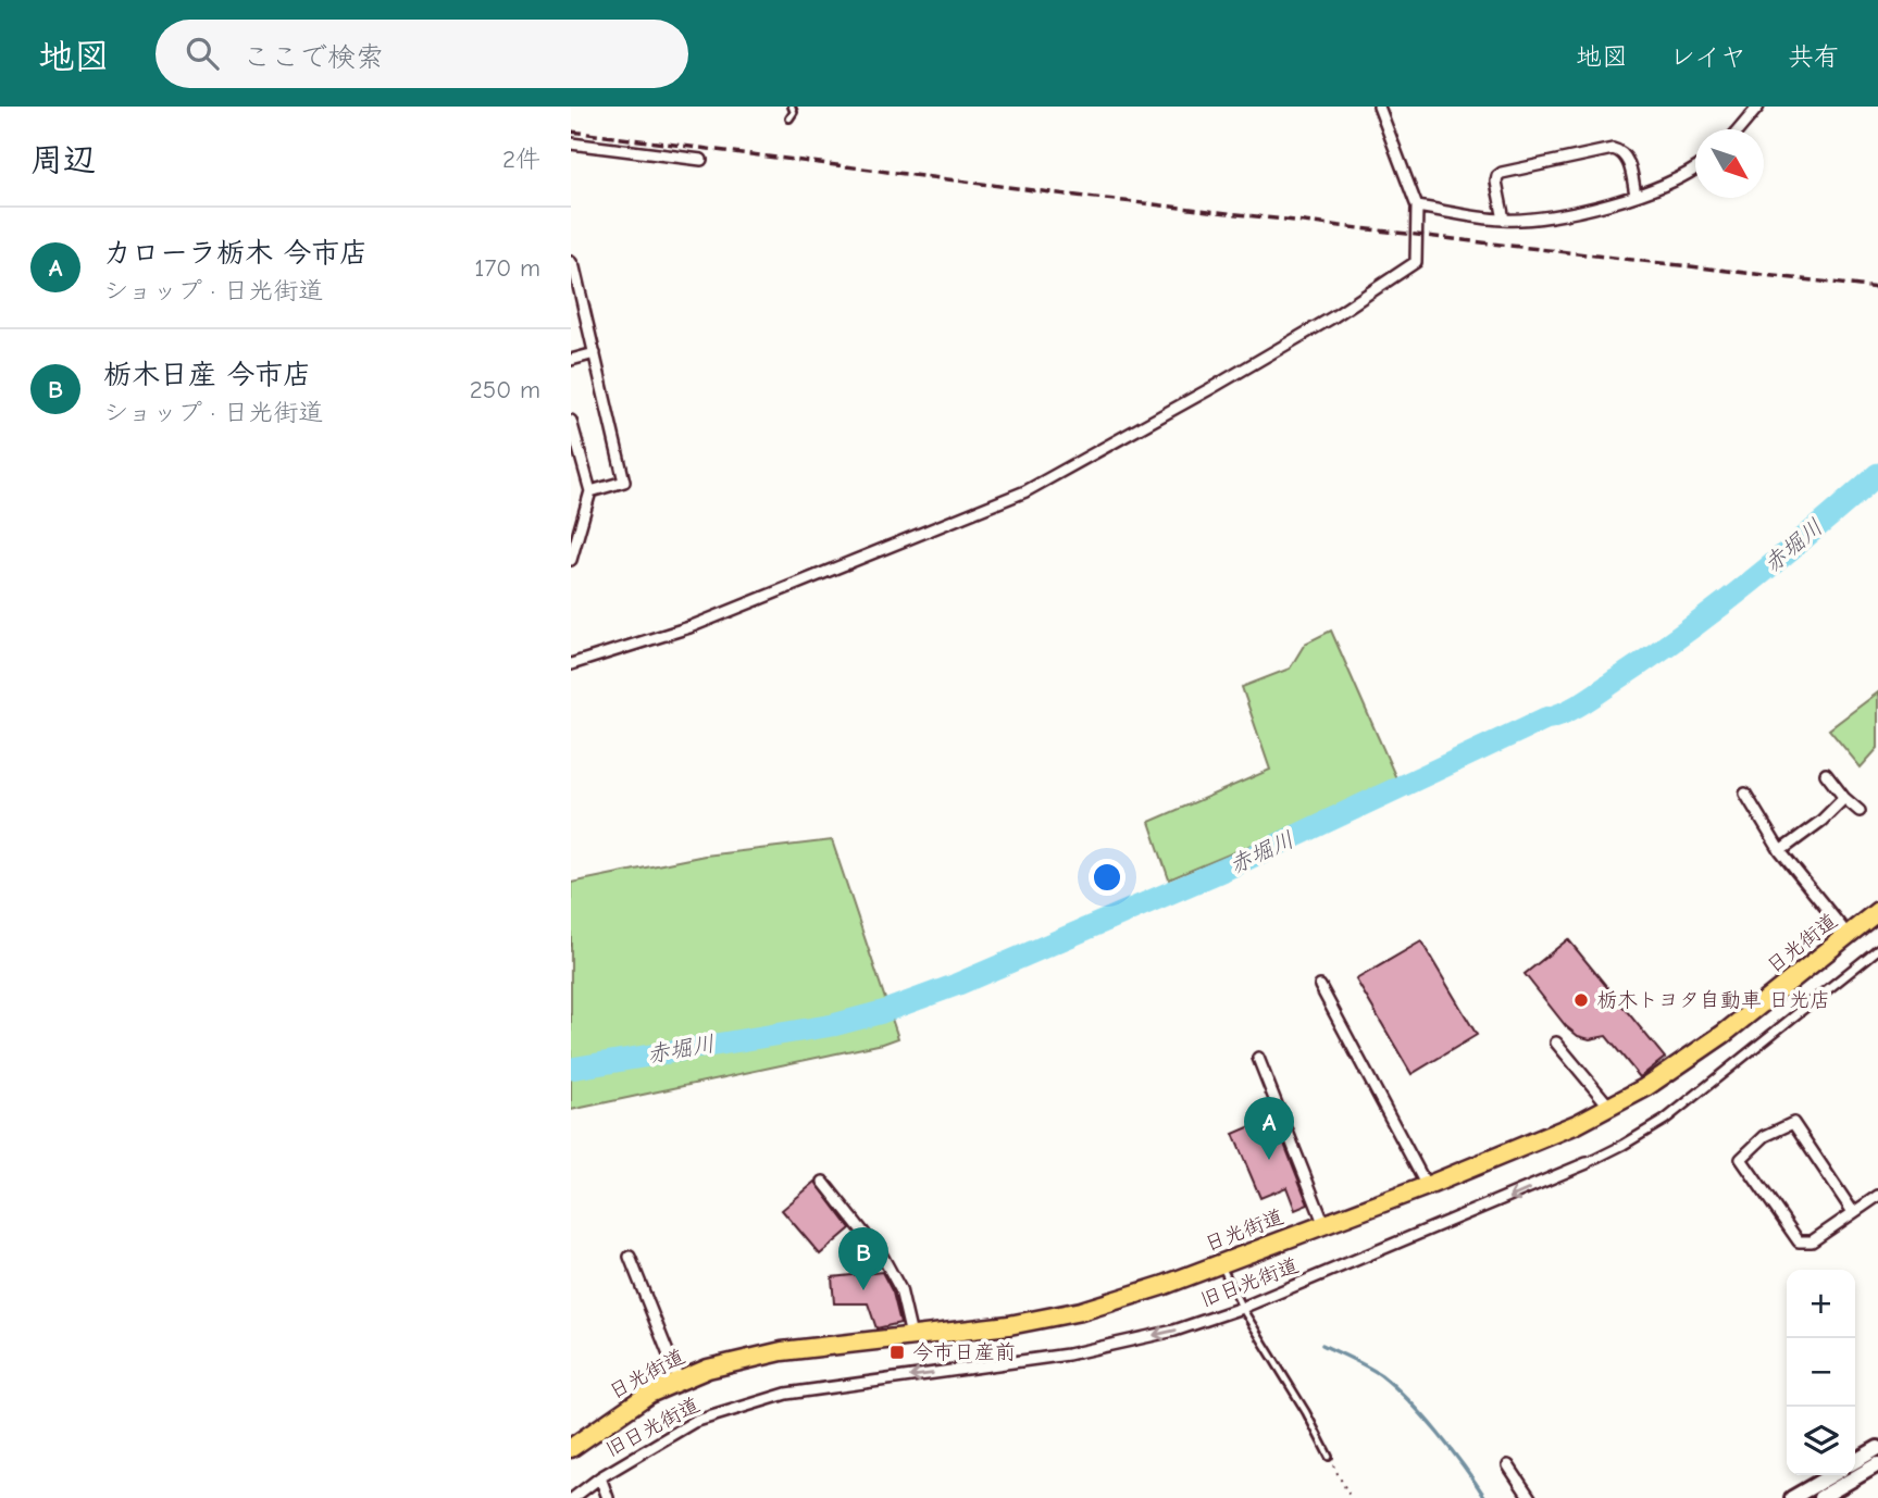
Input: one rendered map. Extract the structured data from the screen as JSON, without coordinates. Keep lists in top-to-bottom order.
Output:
{
  "streets": {
    "highway": ["日光街道"],
    "street": ["旧日光街道"]
  },
  "one_way": ["旧日光街道"],
  "water": ["赤堀川"],
  "places": {
    "other": ["栃木トヨタ自動車 日光店"],
    "transit": ["今市日産前"]
  },
  "north": "bottom right",
  "page": {
    "header": "地図",
    "search": "ここで検索",
    "nav": ["地図", "レイヤ", "共有"],
    "heading": ["周辺", "2件"],
    "list": [
      {
        "mark": "A",
        "name": "カローラ栃木 今市店",
        "note": "ショップ · 日光街道",
        "value": "170 m"
      },
      {
        "mark": "B",
        "name": "栃木日産 今市店",
        "note": "ショップ · 日光街道",
        "value": "250 m"
      }
    ],
    "pins": ["A", "B"],
    "map_buttons": ["+", "−"]
  }
}
